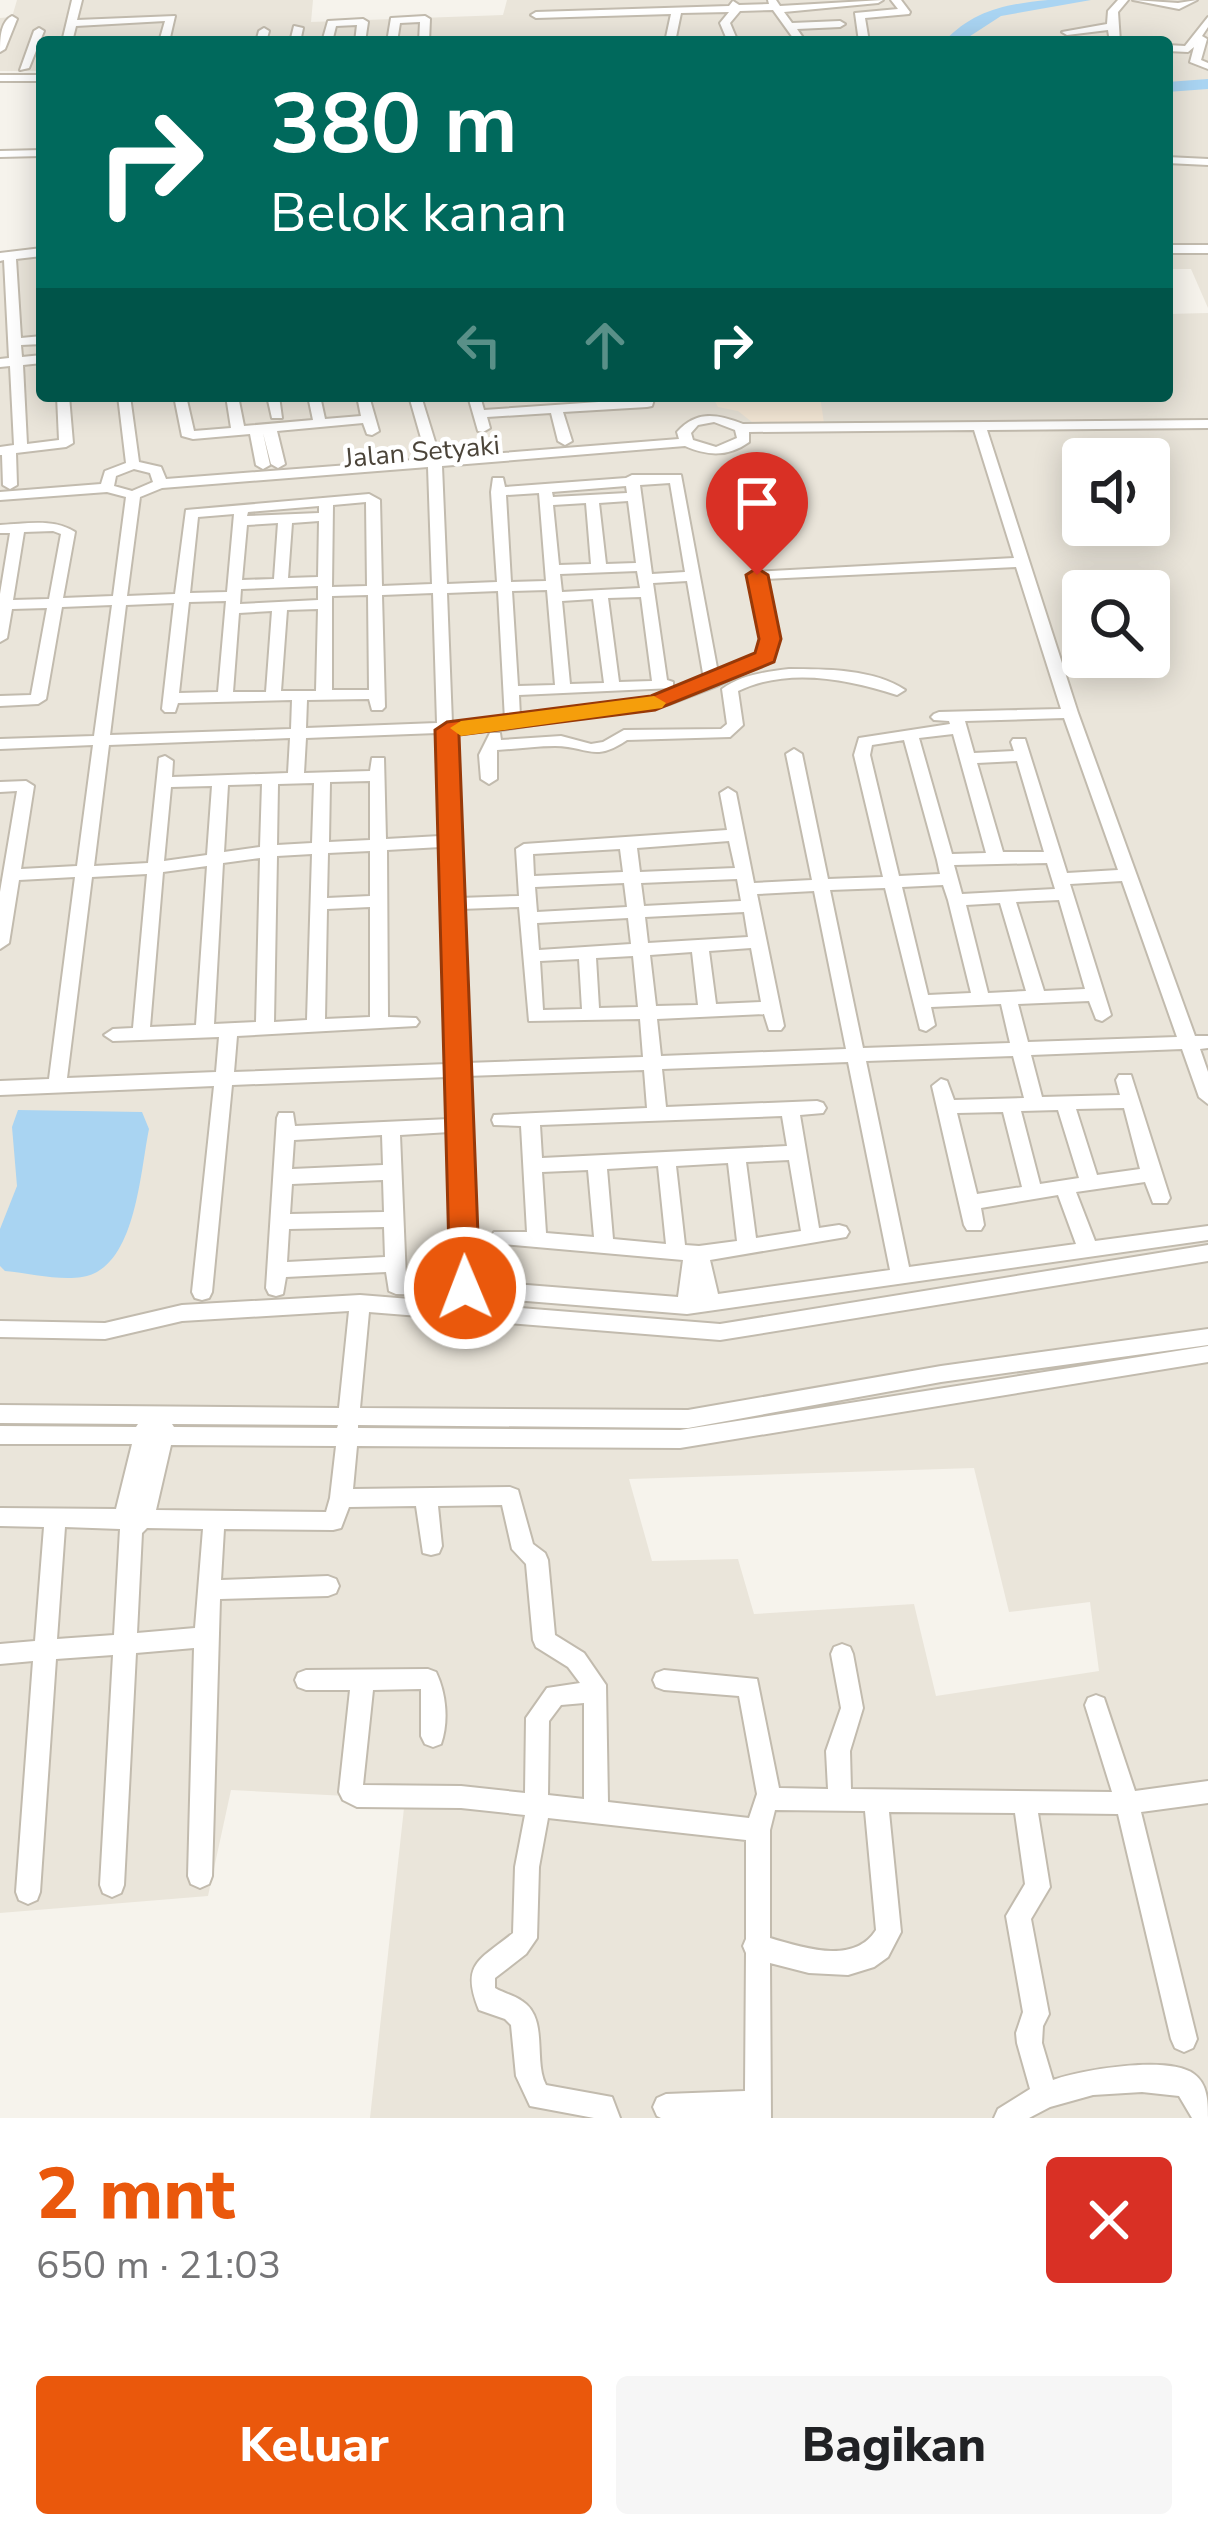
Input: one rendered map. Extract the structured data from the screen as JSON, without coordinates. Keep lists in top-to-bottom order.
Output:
{
  "page": {
    "turn": ["380 m", "Belok kanan"],
    "heading": ["2 mnt", "650 m · 21:03"],
    "buttons": ["Keluar", "Bagikan"]
  }
}
